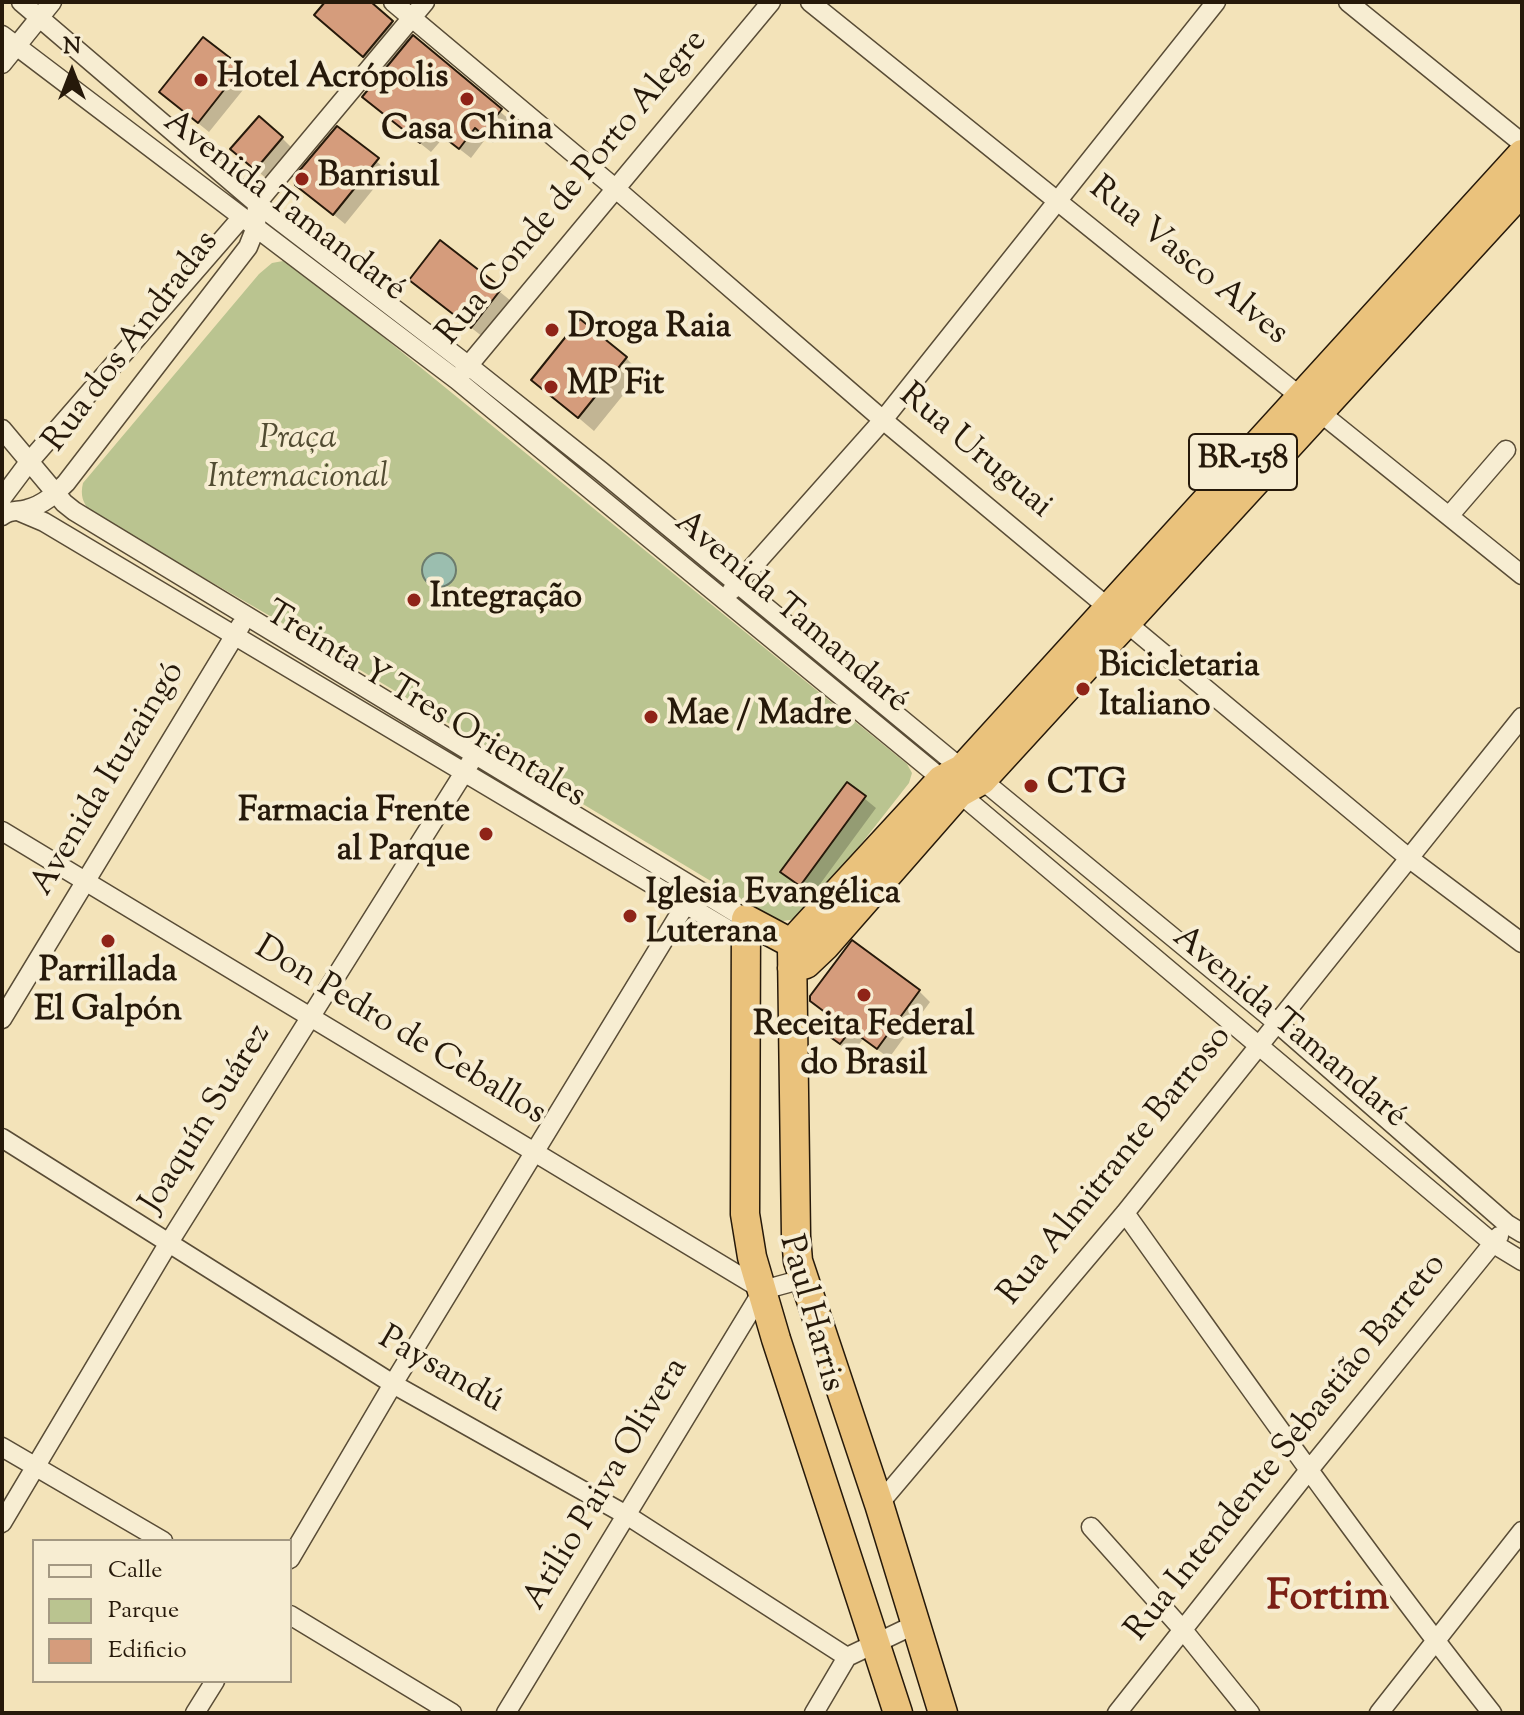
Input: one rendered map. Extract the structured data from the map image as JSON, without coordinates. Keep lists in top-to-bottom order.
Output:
{
  "streets": {
    "highway": ["BR-158", "Treinta Y Tres Orientales", "Paul Harris"],
    "street": [
      "Rua Conde de Porto Alegre",
      "Avenida Tamandaré",
      "Rua Vasco Alves",
      "Rua dos Andradas",
      "Rua Uruguai",
      "Avenida Ituzaingó",
      "Don Pedro de Ceballos",
      "Joaquín Suárez",
      "Rua Almitrante Barroso",
      "Paysandú",
      "Rua Intendente Sebastião Barreto",
      "Atilio Paiva Olivera"
    ]
  },
  "crossings": [
    ["Rua Conde de Porto Alegre", "Avenida Tamandaré"],
    ["Rua Conde de Porto Alegre", "Rua Uruguai"],
    ["Avenida Tamandaré", "Rua dos Andradas"],
    ["Avenida Tamandaré", "BR-158"],
    ["Avenida Tamandaré", "Rua Almitrante Barroso"],
    ["Avenida Tamandaré", "Rua Intendente Sebastião Barreto"],
    ["Rua Vasco Alves", "BR-158"],
    ["Rua dos Andradas", "Treinta Y Tres Orientales"],
    ["Rua Uruguai", "BR-158"],
    ["Rua Uruguai", "Rua Almitrante Barroso"],
    ["BR-158", "Treinta Y Tres Orientales"],
    ["Treinta Y Tres Orientales", "Avenida Ituzaingó"],
    ["Treinta Y Tres Orientales", "Joaquín Suárez"],
    ["Treinta Y Tres Orientales", "Paul Harris"],
    ["Avenida Ituzaingó", "Don Pedro de Ceballos"],
    ["Don Pedro de Ceballos", "Joaquín Suárez"],
    ["Don Pedro de Ceballos", "Paul Harris"],
    ["Don Pedro de Ceballos", "Atilio Paiva Olivera"],
    ["Joaquín Suárez", "Paysandú"],
    ["Paul Harris", "Atilio Paiva Olivera"],
    ["Paysandú", "Atilio Paiva Olivera"]
  ],
  "districts": ["Fortim"],
  "parks": ["Praça Internacional"],
  "places": [
    "Hotel Acrópolis",
    "Casa China",
    "Banrisul",
    "Droga Raia",
    "MP Fit",
    "Integração",
    "Bicicletaria Italiano",
    "Mae / Madre",
    "CTG",
    "Farmacia Frente al Parque",
    "Iglesia Evangélica Luterana",
    "Parrillada El Galpón",
    "Receita Federal do Brasil"
  ],
  "legend": ["Calle", "Parque", "Edificio"],
  "north": "top"
}
